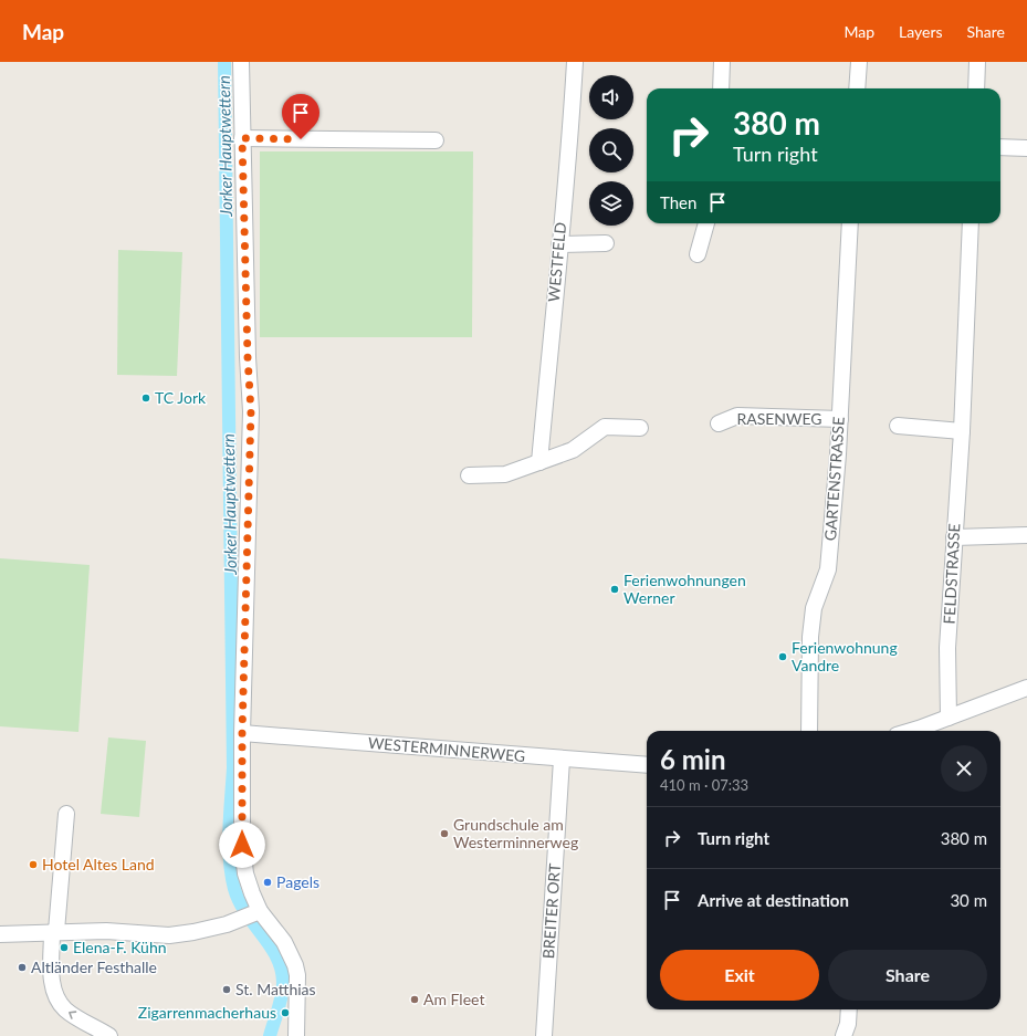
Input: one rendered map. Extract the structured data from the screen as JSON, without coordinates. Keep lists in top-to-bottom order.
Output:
{
  "streets": {
    "street": [
      "WESTFELD",
      "RASENWEG",
      "GARTENSTRASSE",
      "FELDSTRASSE",
      "WESTERMINNERWEG",
      "BREITER ORT"
    ]
  },
  "crossings": [
    ["RASENWEG", "GARTENSTRASSE"],
    ["WESTERMINNERWEG", "BREITER ORT"]
  ],
  "water": ["Jorker Hauptwettern"],
  "places": [
    "TC Jork",
    "Ferienwohnungen Werner",
    "Ferienwohnung Vandre",
    "Grundschule am Westerminnerweg",
    "Hotel Altes Land",
    "Pagels",
    "Elena-F. Kühn",
    "Altländer Festhalle",
    "St. Matthias",
    "Am Fleet",
    "Zigarrenmacherhaus"
  ],
  "page": {
    "header": "Map",
    "nav": ["Map", "Layers", "Share"],
    "turn": ["380 m", "Turn right"],
    "then": "Then",
    "heading": ["6 min", "410 m · 07:33"],
    "list": [
      {
        "name": "Turn right",
        "value": "380 m"
      },
      {
        "name": "Arrive at destination",
        "value": "30 m"
      }
    ],
    "buttons": ["Exit", "Share"]
  }
}
